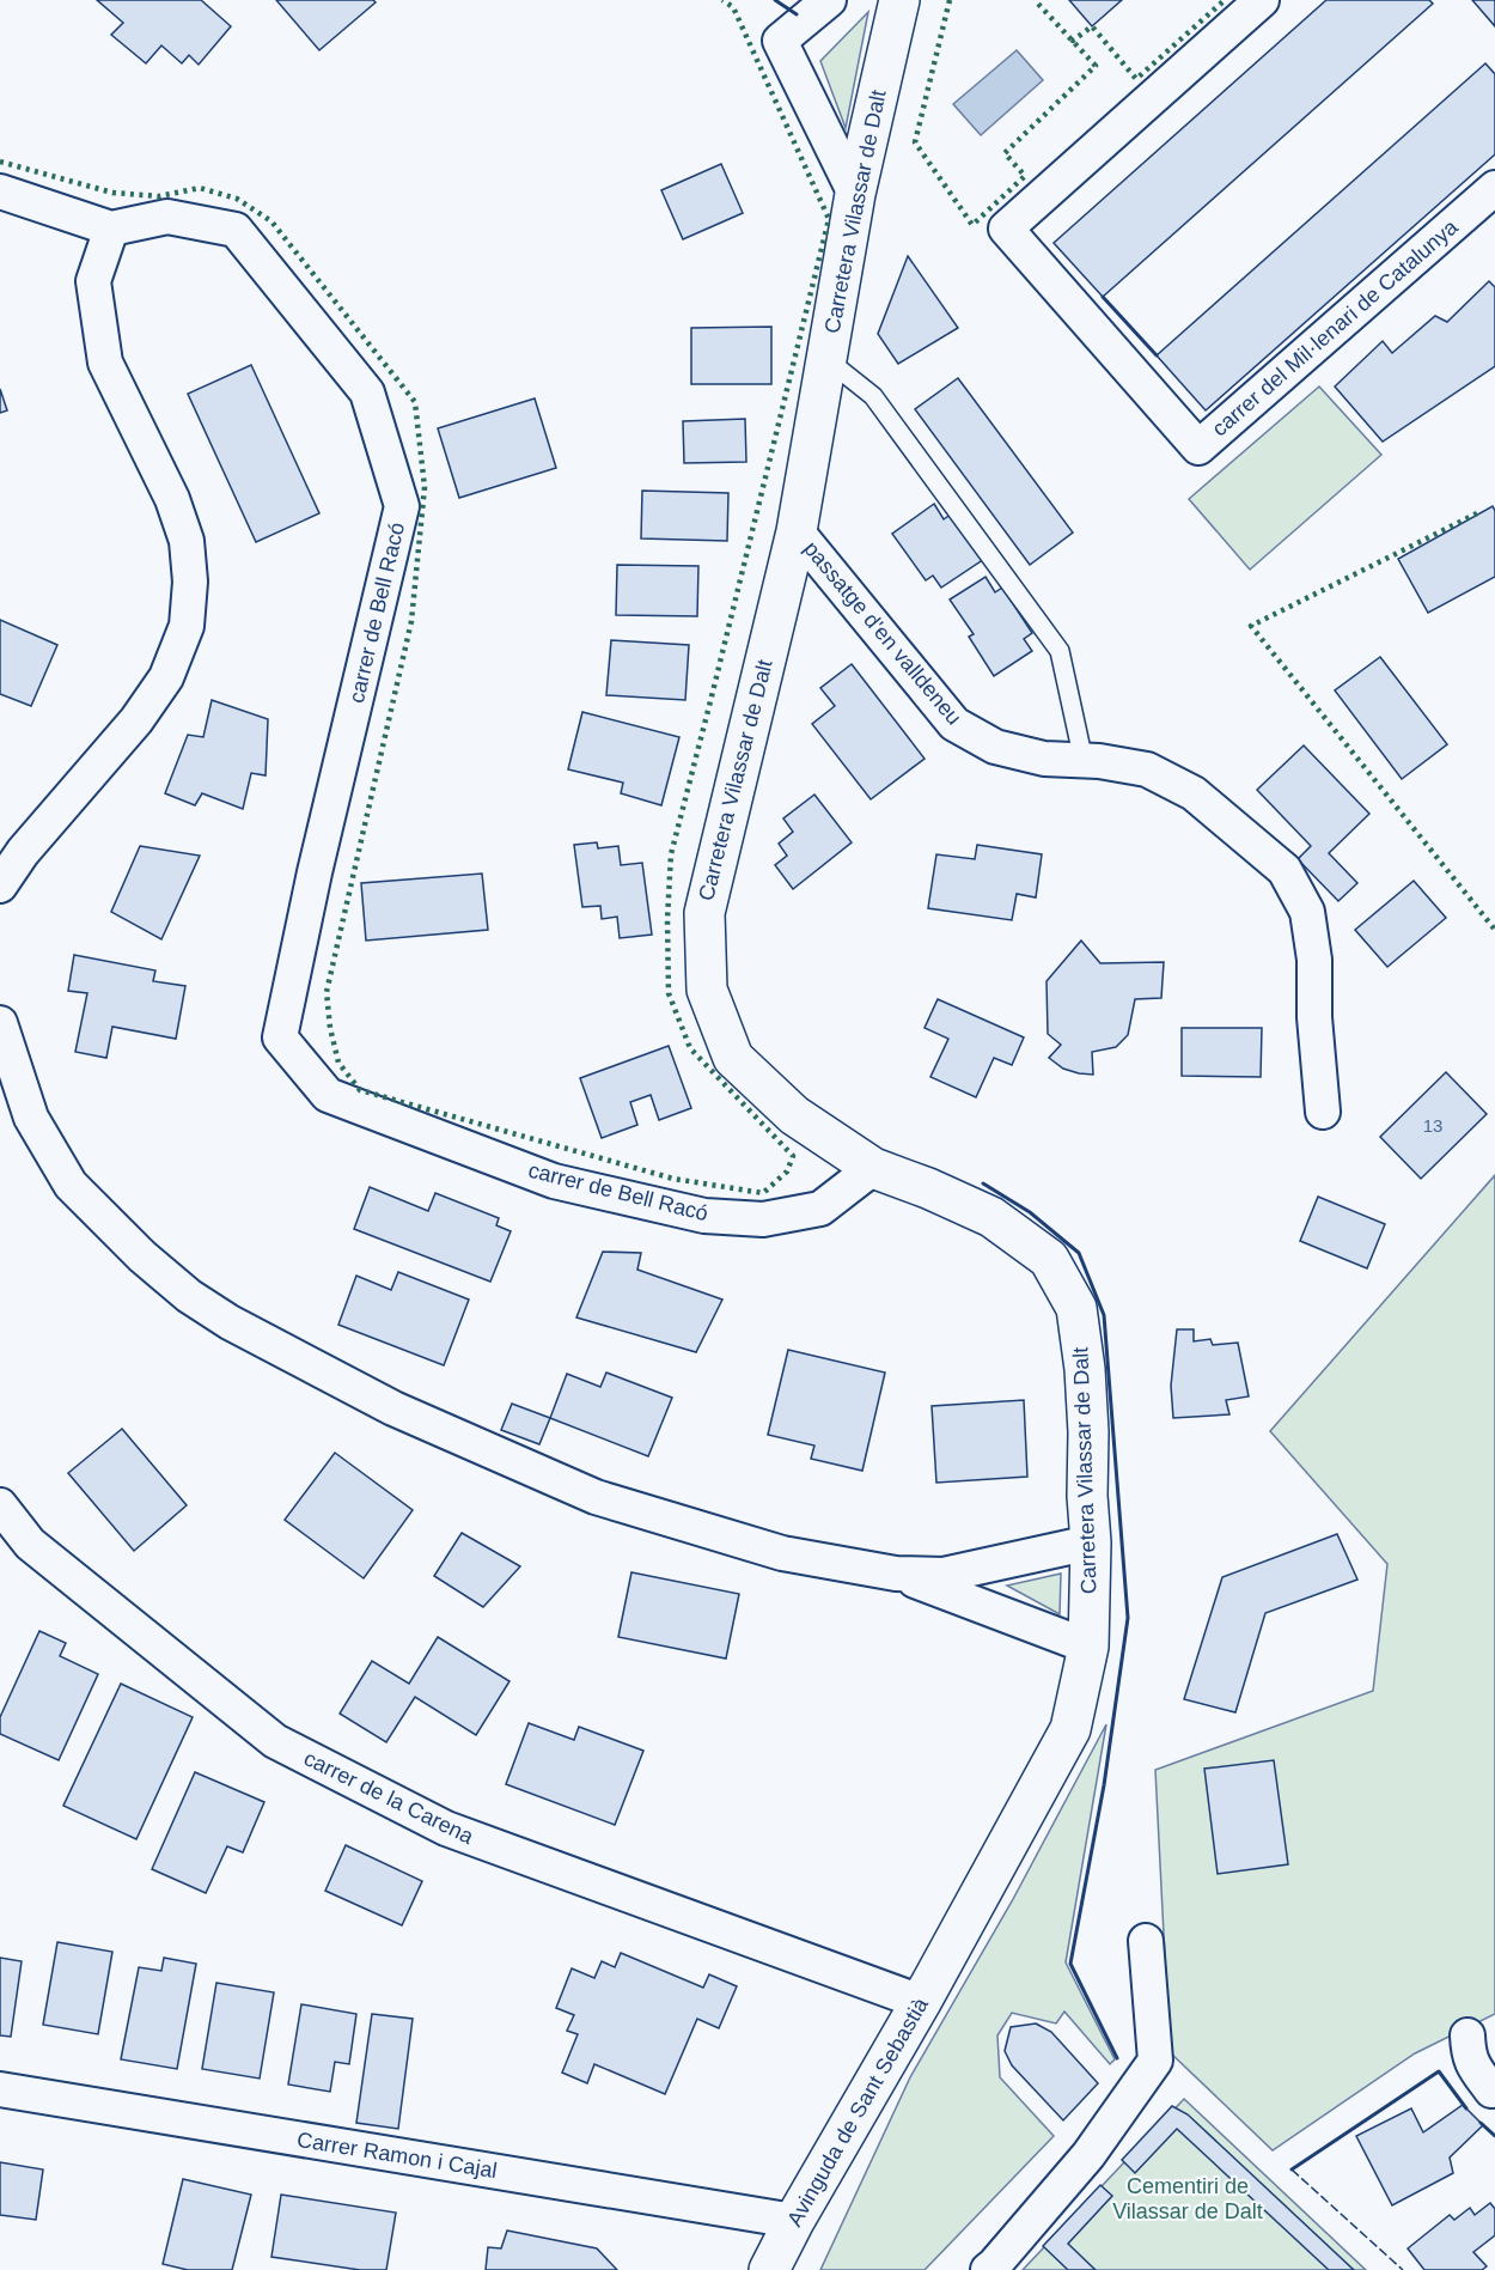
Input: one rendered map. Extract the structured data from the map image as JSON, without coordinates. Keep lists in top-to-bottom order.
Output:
{
  "streets": {
    "street": [
      "Carretera Vilassar de Dalt",
      "carrer del Mil·lenari de Catalunya",
      "carrer de Bell Racó",
      "passatge d'en valldeneu",
      "carrer de la Carena",
      "Avinguda de Sant Sebastià",
      "Carrer Ramon i Cajal"
    ]
  },
  "crossings": [
    ["Carretera Vilassar de Dalt", "carrer de Bell Racó"],
    ["Carretera Vilassar de Dalt", "passatge d'en valldeneu"],
    ["Carretera Vilassar de Dalt", "Avinguda de Sant Sebastià"],
    ["carrer de la Carena", "Avinguda de Sant Sebastià"],
    ["Avinguda de Sant Sebastià", "Carrer Ramon i Cajal"]
  ],
  "parks": ["Cementiri de Vilassar de Dalt"],
  "house_numbers": ["13"]
}
